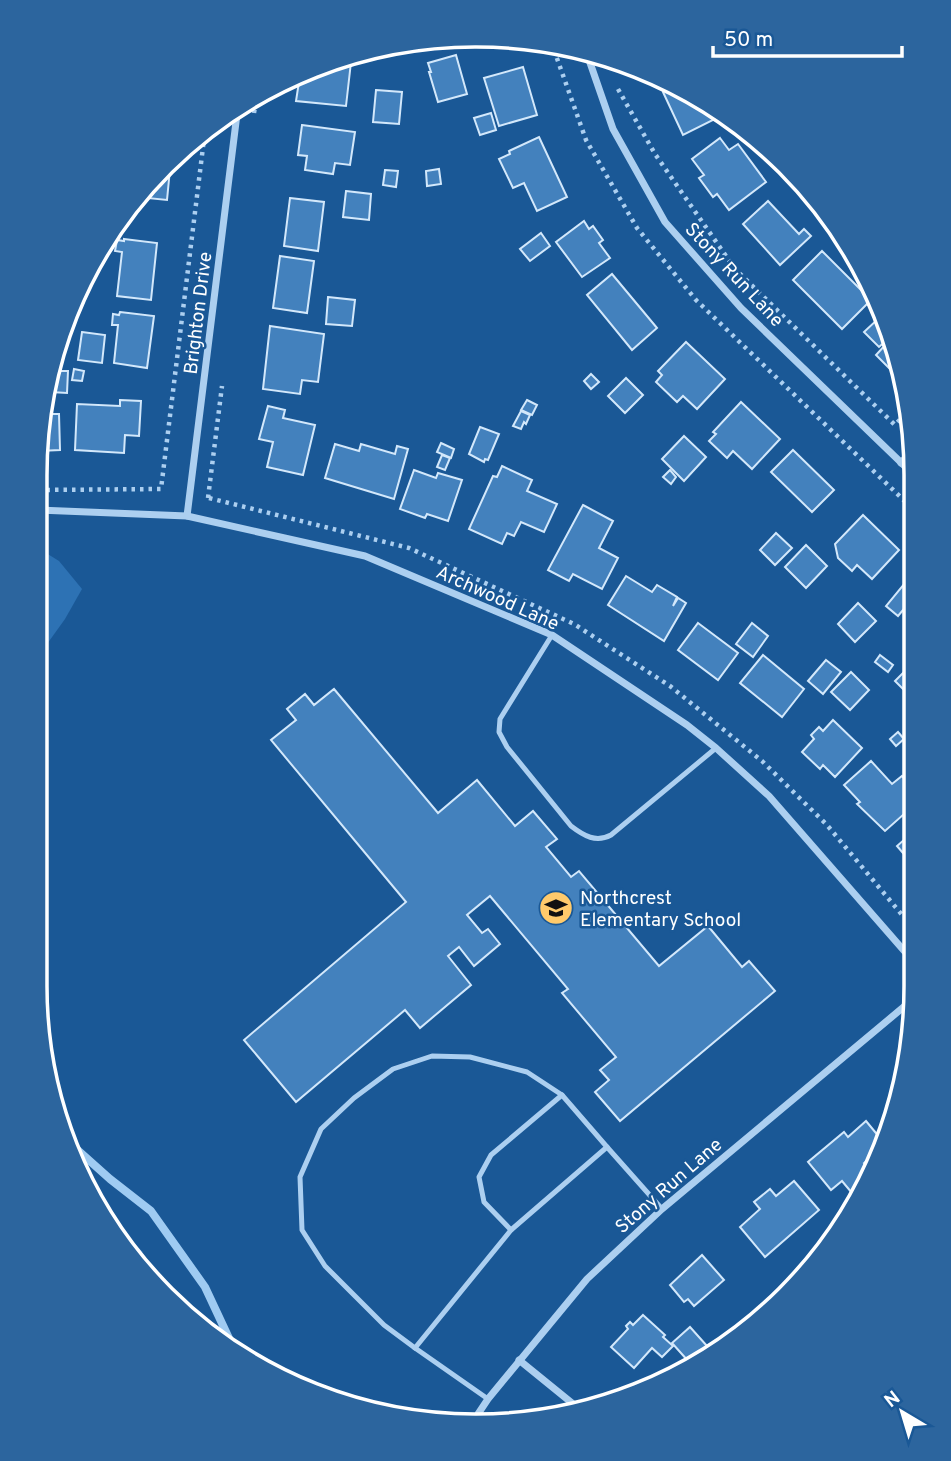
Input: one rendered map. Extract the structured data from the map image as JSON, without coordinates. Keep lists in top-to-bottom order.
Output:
{
  "streets": {
    "street": ["Stony Run Lane", "Brighton Drive", "Archwood Lane"]
  },
  "crossings": [
    ["Brighton Drive", "Archwood Lane"]
  ],
  "places": {
    "school or university": ["Northcrest Elementary School"]
  },
  "scale_bar": "50 m",
  "north": "top left"
}
